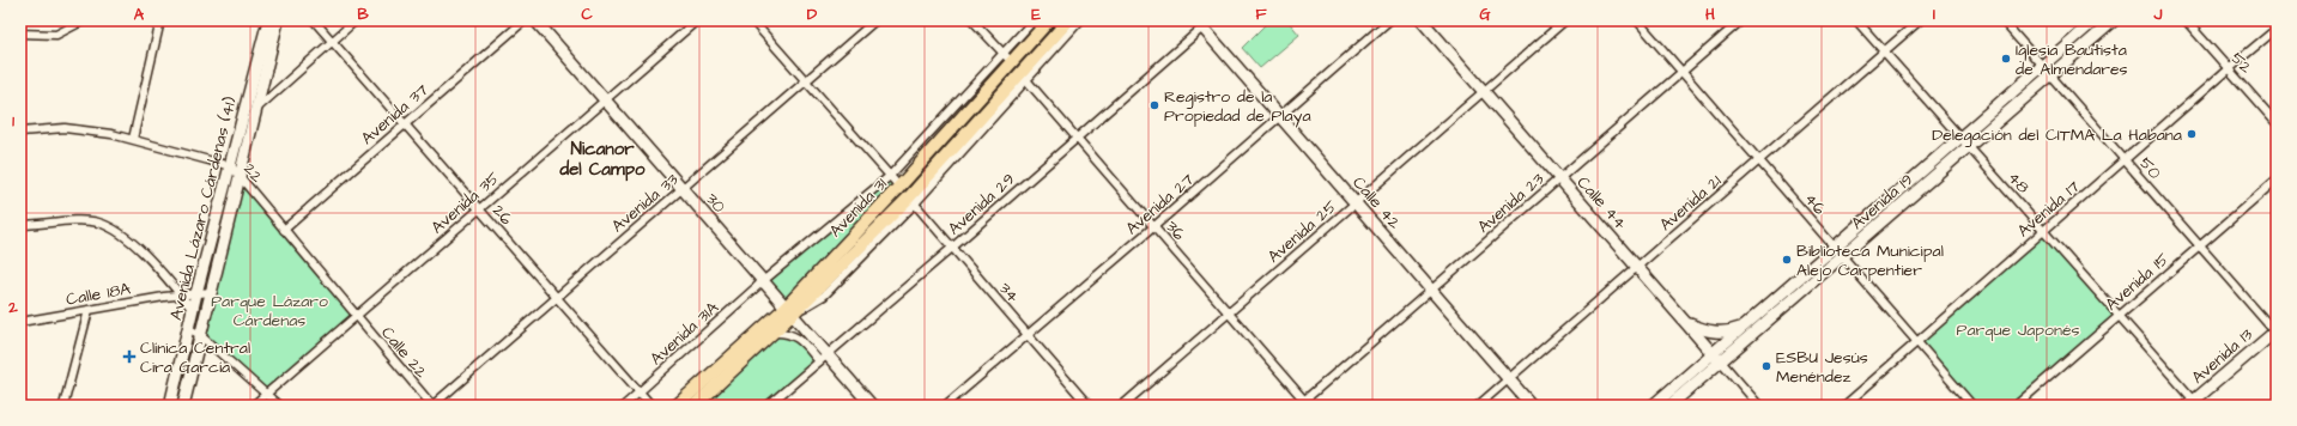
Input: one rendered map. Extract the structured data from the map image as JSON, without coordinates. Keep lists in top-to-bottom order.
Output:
{
  "streets": {
    "main road": [
      "Avenida 19",
      "30",
      "Calle 42",
      "Calle 44",
      "Avenida 31",
      "Avenida Lázaro Cárdenas (41)",
      "Avenida 13"
    ],
    "street": [
      "52",
      "Avenida 37",
      "50",
      "22",
      "48",
      "Avenida 35",
      "Avenida 33",
      "Avenida 23",
      "Avenida 21",
      "Avenida 29",
      "Avenida 27",
      "46",
      "Avenida 17",
      "26",
      "36",
      "Avenida 25",
      "Avenida 15",
      "34",
      "Calle 18A",
      "Avenida 31A",
      "Calle 22"
    ]
  },
  "crossings": [
    ["52", "Avenida 17"],
    ["Avenida 37", "22"],
    ["Avenida 37", "26"],
    ["50", "Avenida 19"],
    ["50", "Avenida 17"],
    ["50", "Avenida 15"],
    ["50", "Avenida 13"],
    ["22", "Avenida 35"],
    ["22", "Avenida Lázaro Cárdenas (41)"],
    ["22", "Calle 22"],
    ["48", "Avenida 19"],
    ["48", "Avenida 21"],
    ["48", "Avenida 17"],
    ["48", "Avenida 15"],
    ["48", "Avenida 13"],
    ["Avenida 19", "Calle 44"],
    ["Avenida 19", "46"],
    ["Avenida 35", "30"],
    ["Avenida 35", "26"],
    ["Avenida 35", "Calle 22"],
    ["Avenida 33", "30"],
    ["Avenida 33", "26"],
    ["Avenida 33", "Calle 22"],
    ["30", "Avenida 29"],
    ["30", "Avenida 31"],
    ["30", "Avenida 31A"],
    ["Calle 42", "Avenida 23"],
    ["Calle 42", "Avenida 21"],
    ["Calle 42", "Avenida 29"],
    ["Calle 42", "Avenida 27"],
    ["Calle 42", "Avenida 25"],
    ["Avenida 23", "Calle 44"],
    ["Avenida 23", "46"],
    ["Avenida 23", "36"],
    ["Calle 44", "Avenida 21"],
    ["Calle 44", "Avenida 25"],
    ["Avenida 21", "46"],
    ["Avenida 29", "36"],
    ["Avenida 29", "34"],
    ["Avenida 27", "36"],
    ["Avenida 27", "34"],
    ["46", "Avenida 17"],
    ["Avenida 31", "36"],
    ["Avenida 31", "34"],
    ["Avenida 31", "Avenida 31A"],
    ["Avenida Lázaro Cárdenas (41)", "Calle 18A"],
    ["26", "Avenida 31A"],
    ["36", "Avenida 25"]
  ],
  "districts": ["Nicanor del Campo"],
  "parks": ["Parque Lázaro Cárdenas", "Parque Japonés"],
  "places": {
    "other": [
      "Iglesia Bautista de Almendares",
      "Registro de la Propiedad de Playa",
      "Delegación del CITMA La Habana",
      "Biblioteca Municipal Alejo Carpentier",
      "ESBU Jesús Menéndez"
    ],
    "health": ["Clínica Central Cira García"]
  },
  "grid": {
    "columns": [
      "A",
      "B",
      "C",
      "D",
      "E",
      "F",
      "G",
      "H",
      "I",
      "J"
    ],
    "rows": ["1", "2"]
  }
}
